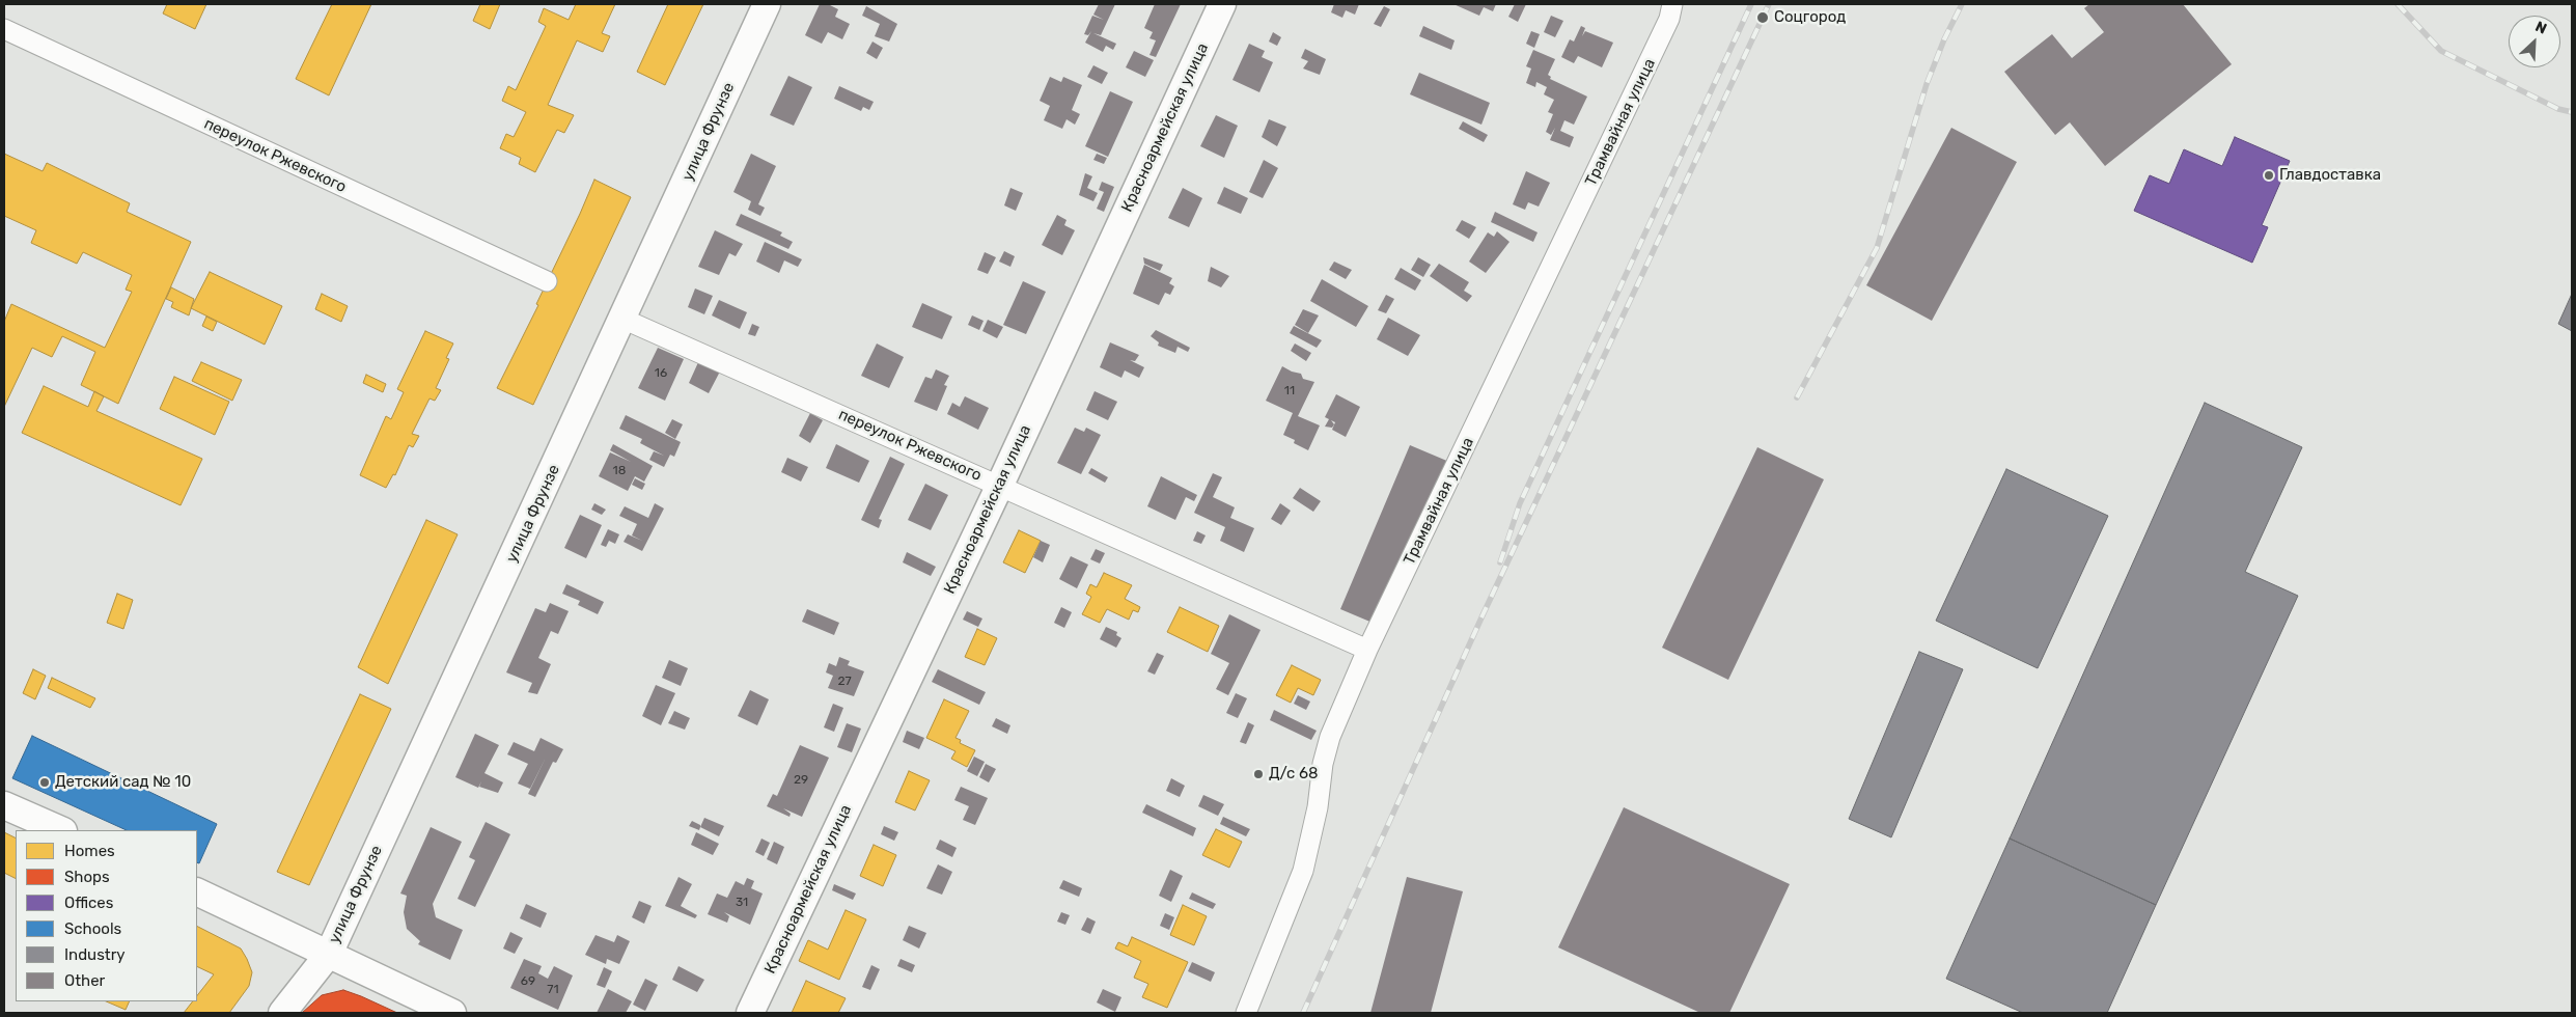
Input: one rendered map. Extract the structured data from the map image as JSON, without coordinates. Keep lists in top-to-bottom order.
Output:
{
  "streets": {
    "street": [
      "Трамвайная улица",
      "Красноармейская улица",
      "улица Фрунзе",
      "переулок Ржевского"
    ]
  },
  "crossings": [
    ["Трамвайная улица", "переулок Ржевского"],
    ["Красноармейская улица", "переулок Ржевского"],
    ["улица Фрунзе", "переулок Ржевского"]
  ],
  "places": [
    "Соцгород",
    "Главдоставка",
    "Д/с 68",
    "Детский сад № 10"
  ],
  "house_numbers": [
    "16",
    "11",
    "18",
    "27",
    "29",
    "31",
    "69",
    "71"
  ],
  "legend": [
    "Homes",
    "Shops",
    "Offices",
    "Schools",
    "Industry",
    "Other"
  ],
  "north": "top right"
}
